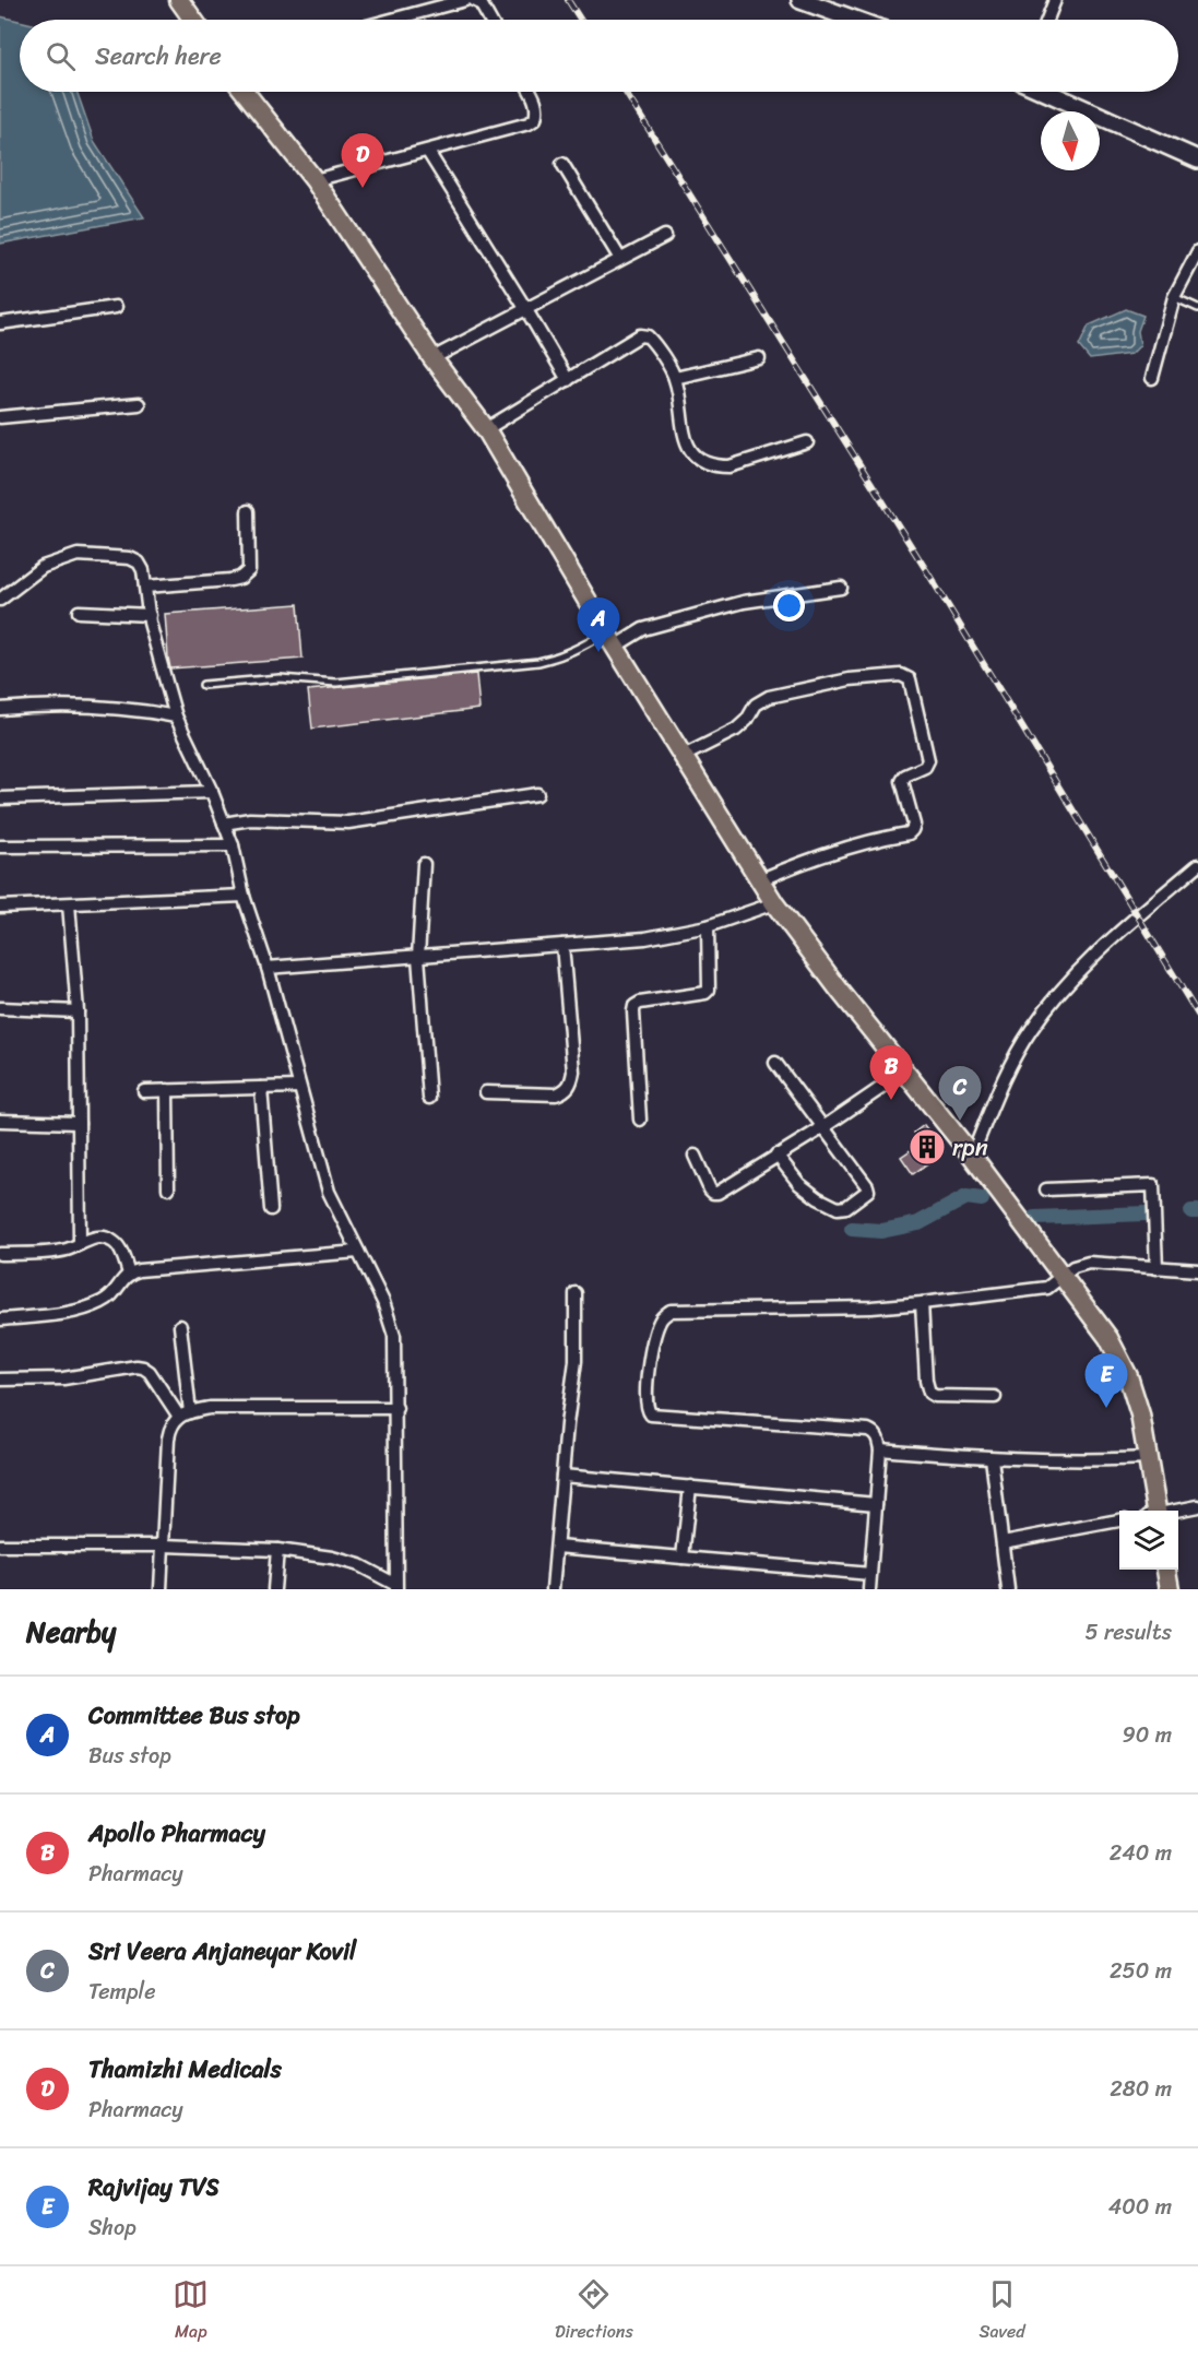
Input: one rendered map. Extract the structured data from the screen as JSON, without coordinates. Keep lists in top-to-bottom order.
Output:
{
  "places": {
    "building": ["rpn"]
  },
  "north": "bottom",
  "page": {
    "search": "Search here",
    "pins": [
      "D",
      "A",
      "B",
      "C",
      "E"
    ],
    "heading": ["Nearby", "5 results"],
    "list": [
      {
        "mark": "A",
        "name": "Committee Bus stop",
        "note": "Bus stop",
        "value": "90 m"
      },
      {
        "mark": "B",
        "name": "Apollo Pharmacy",
        "note": "Pharmacy",
        "value": "240 m"
      },
      {
        "mark": "C",
        "name": "Sri Veera Anjaneyar Kovil",
        "note": "Temple",
        "value": "250 m"
      },
      {
        "mark": "D",
        "name": "Thamizhi Medicals",
        "note": "Pharmacy",
        "value": "280 m"
      },
      {
        "mark": "E",
        "name": "Rajvijay TVS",
        "note": "Shop",
        "value": "400 m"
      }
    ],
    "nav": ["Map", "Directions", "Saved"]
  }
}
